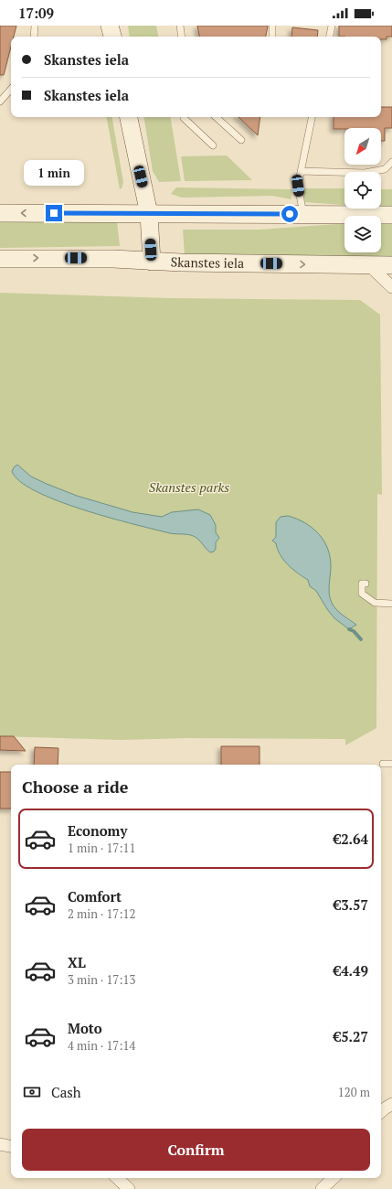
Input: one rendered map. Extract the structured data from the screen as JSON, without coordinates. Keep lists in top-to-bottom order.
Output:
{
  "streets": {
    "main road": ["Skanstes iela"]
  },
  "parks": ["Skanstes parks"],
  "north": "bottom left",
  "page": {
    "status": "17:09",
    "banner": ["Skanstes iela", "Skanstes iela"],
    "bubble": "1 min",
    "heading": "Choose a ride",
    "list": [
      {
        "name": "Economy",
        "note": "1 min · 17:11",
        "value": "€2.64"
      },
      {
        "name": "Comfort",
        "note": "2 min · 17:12",
        "value": "€3.57"
      },
      {
        "name": "XL",
        "note": "3 min · 17:13",
        "value": "€4.49"
      },
      {
        "name": "Moto",
        "note": "4 min · 17:14",
        "value": "€5.27"
      }
    ],
    "pay": ["Cash", "120 m"],
    "buttons": "Confirm"
  }
}
